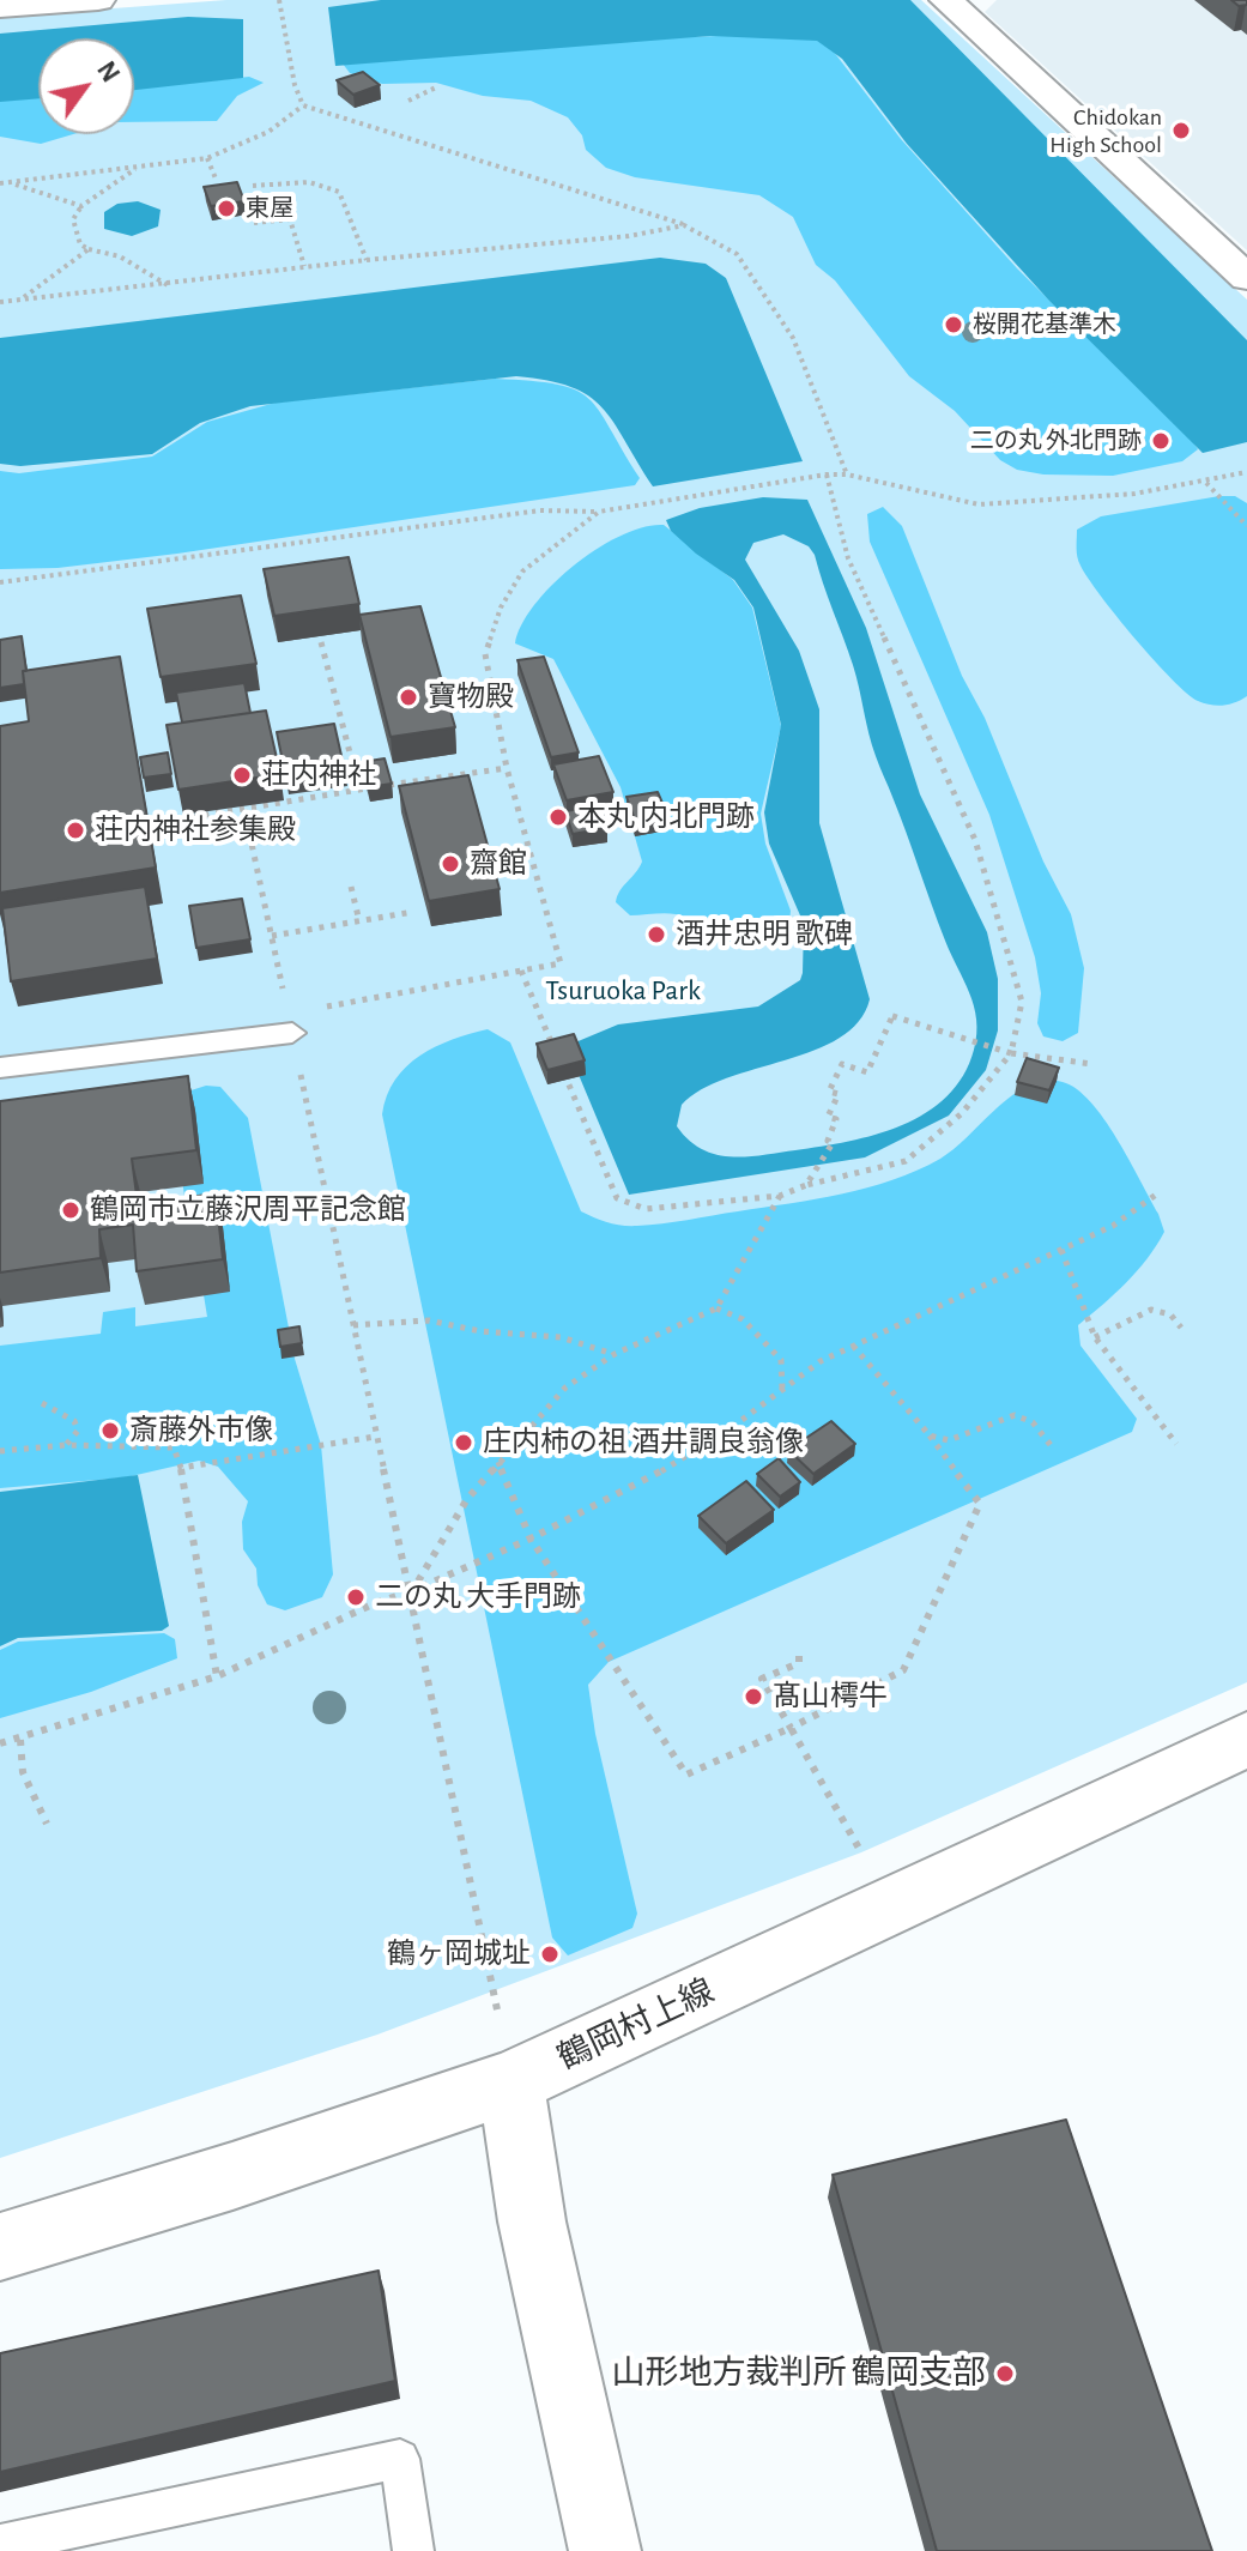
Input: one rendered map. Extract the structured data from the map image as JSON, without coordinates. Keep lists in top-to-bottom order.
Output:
{
  "streets": {
    "street": ["鶴岡村上線"]
  },
  "parks": ["Tsuruoka Park"],
  "places": [
    "Chidokan High School",
    "東屋",
    "桜開花基準木",
    "二の丸 外北門跡",
    "寶物殿",
    "荘内神社",
    "本丸 内北門跡",
    "荘内神社参集殿",
    "齋館",
    "酒井忠明 歌碑",
    "鶴岡市立藤沢周平記念館",
    "斎藤外市像",
    "庄内柿の祖 酒井調良翁像",
    "二の丸 大手門跡",
    "髙山樗牛",
    "鶴ヶ岡城址",
    "山形地方裁判所 鶴岡支部"
  ],
  "north": "top right"
}
